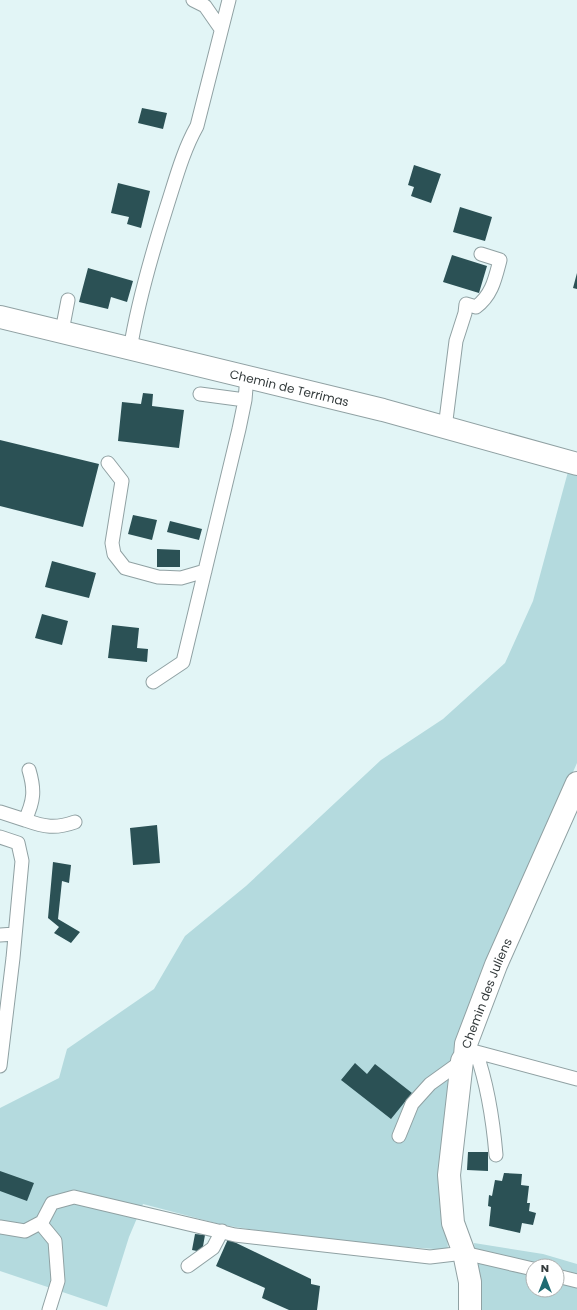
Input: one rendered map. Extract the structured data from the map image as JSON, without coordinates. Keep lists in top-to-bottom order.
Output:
{
  "streets": {
    "street": ["Chemin de Terrimas", "Chemin des Juliens"]
  },
  "north": "top"
}
